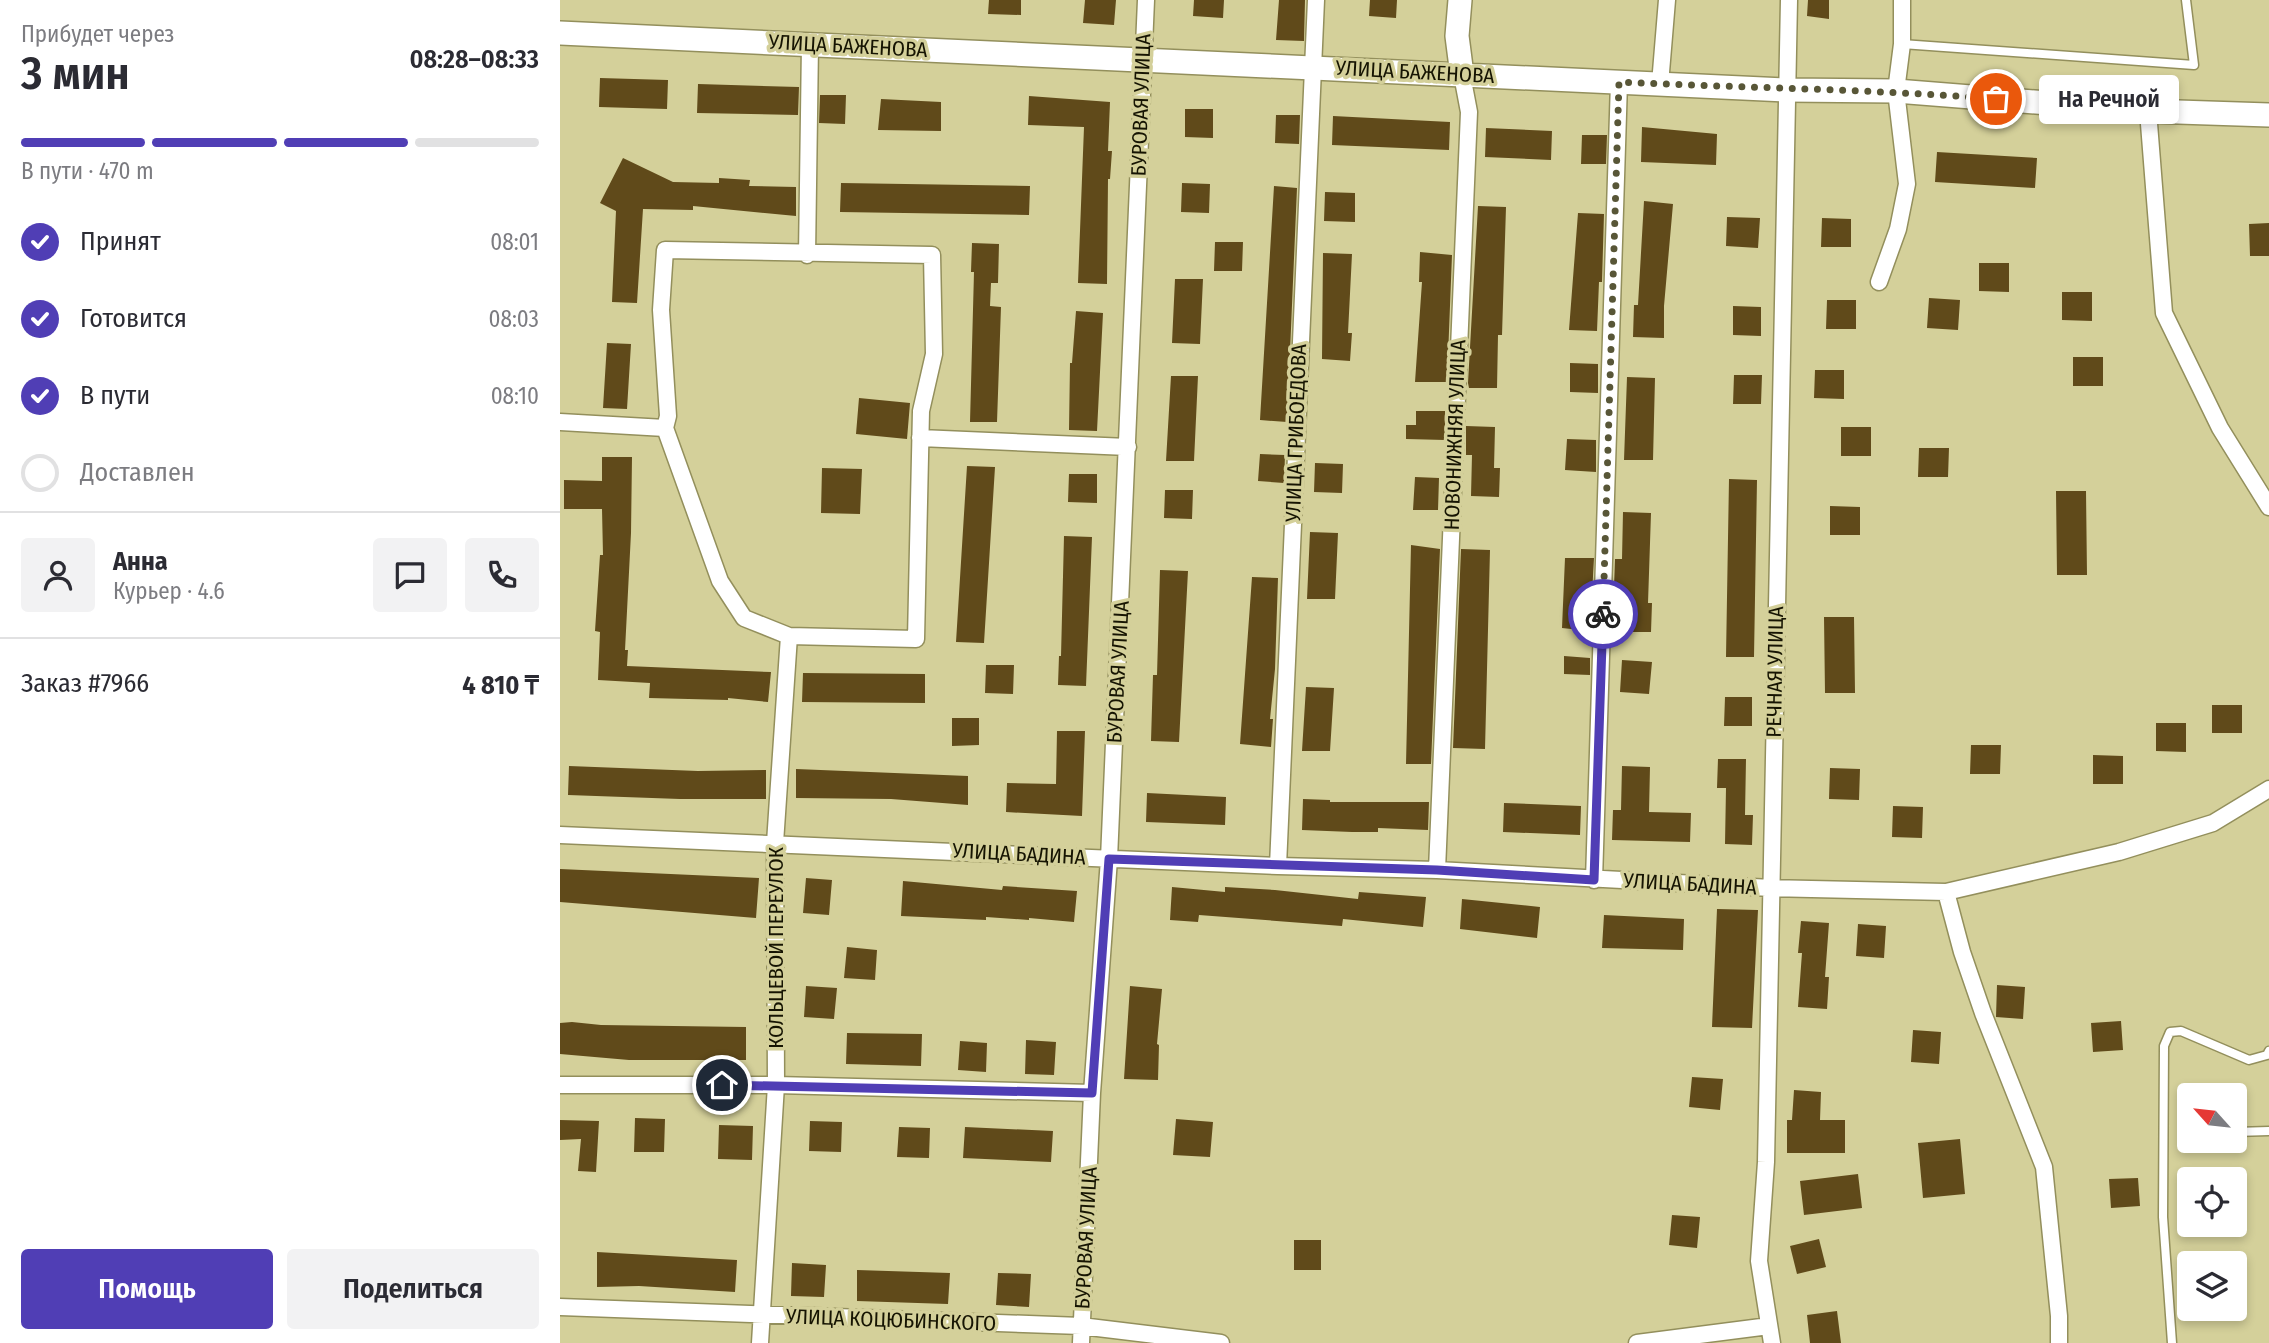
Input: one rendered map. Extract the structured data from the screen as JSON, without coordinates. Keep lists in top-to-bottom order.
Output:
{
  "streets": {
    "main road": ["УЛИЦА БАЖЕНОВА", "НОВОНИЖНЯЯ УЛИЦА"],
    "street": [
      "БУРОВАЯ УЛИЦА",
      "УЛИЦА ГРИБОЕДОВА",
      "РЕЧНАЯ УЛИЦА",
      "УЛИЦА БАДИНА",
      "КОЛЬЦЕВОЙ ПЕРЕУЛОК",
      "УЛИЦА КОЦЮБИНСКОГО"
    ]
  },
  "crossings": [
    ["УЛИЦА БАЖЕНОВА", "БУРОВАЯ УЛИЦА"],
    ["УЛИЦА БАЖЕНОВА", "УЛИЦА ГРИБОЕДОВА"],
    ["УЛИЦА БАЖЕНОВА", "НОВОНИЖНЯЯ УЛИЦА"],
    ["УЛИЦА БАЖЕНОВА", "РЕЧНАЯ УЛИЦА"],
    ["БУРОВАЯ УЛИЦА", "УЛИЦА БАДИНА"],
    ["БУРОВАЯ УЛИЦА", "УЛИЦА КОЦЮБИНСКОГО"],
    ["УЛИЦА ГРИБОЕДОВА", "УЛИЦА БАДИНА"],
    ["НОВОНИЖНЯЯ УЛИЦА", "УЛИЦА БАДИНА"],
    ["РЕЧНАЯ УЛИЦА", "УЛИЦА БАДИНА"],
    ["УЛИЦА БАДИНА", "КОЛЬЦЕВОЙ ПЕРЕУЛОК"],
    ["КОЛЬЦЕВОЙ ПЕРЕУЛОК", "УЛИЦА КОЦЮБИНСКОГО"]
  ],
  "places": ["На Речной"],
  "north": "top left",
  "page": {
    "heading": ["3 мин", "Прибудет через", "08:28–08:33"],
    "panel": [
      "Анна",
      "Курьер · 4.6",
      "Заказ #7966",
      "4 810 ₸"
    ],
    "bubble": "На Речной",
    "bar": "В пути · 470 m",
    "list": [
      ["Принят", "08:01"],
      ["Готовится", "08:03"],
      ["В пути", "08:10"],
      "Доставлен"
    ],
    "buttons": ["Помощь", "Поделиться"]
  }
}
